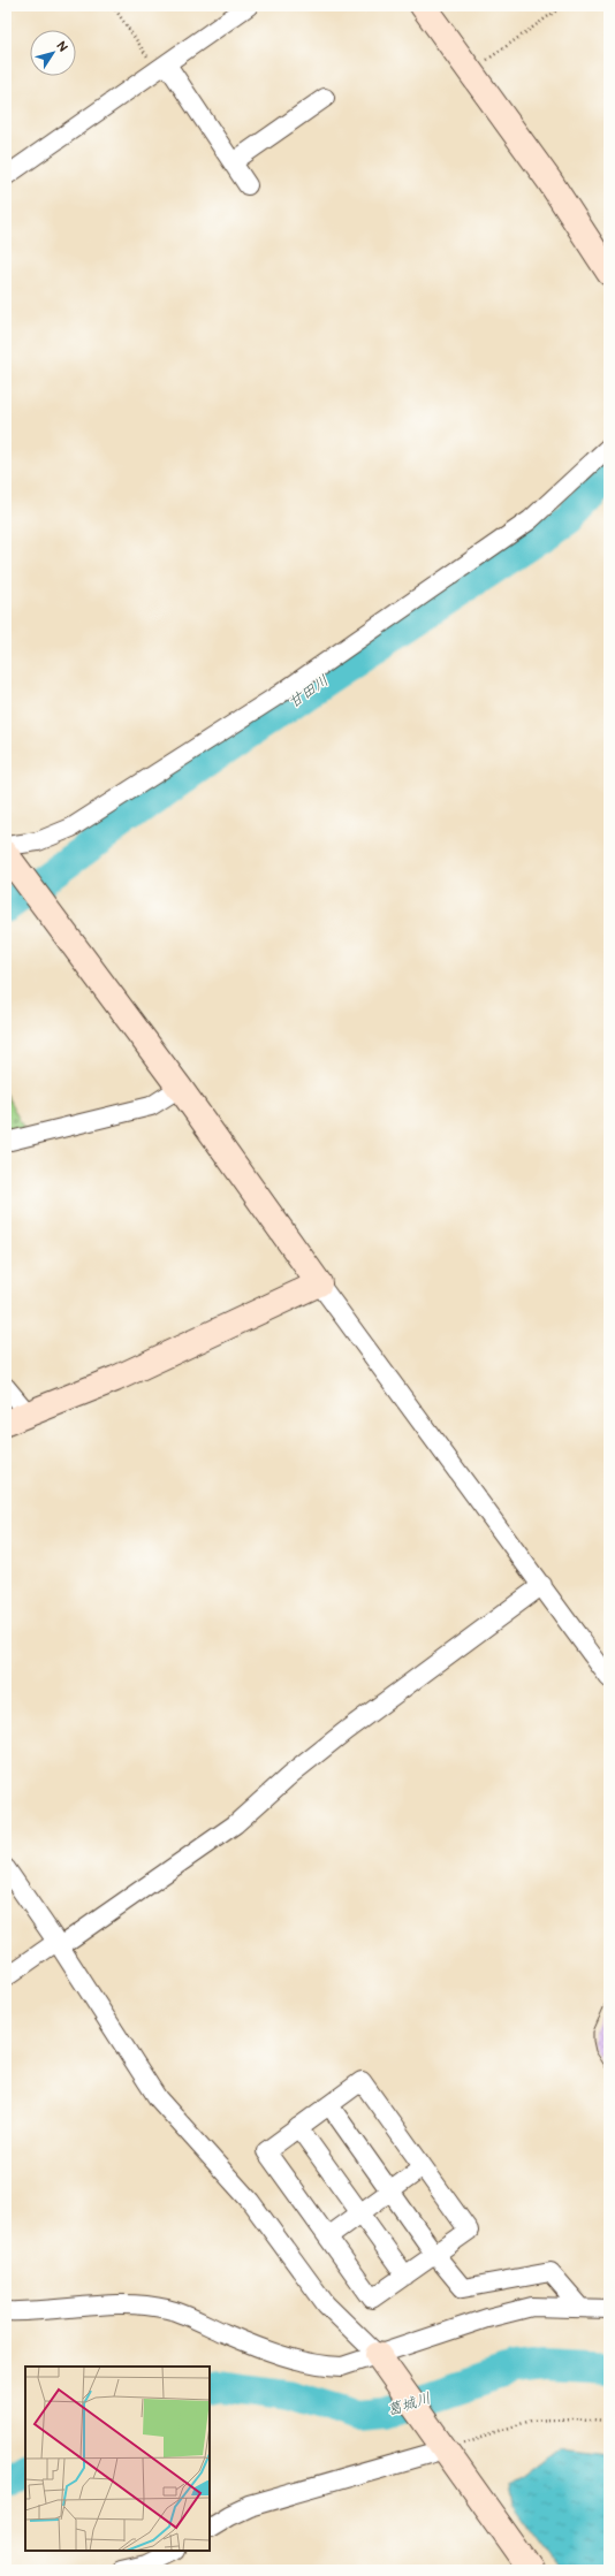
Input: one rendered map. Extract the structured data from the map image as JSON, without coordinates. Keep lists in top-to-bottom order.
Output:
{
  "water": ["甘田川", "葛城川"],
  "north": "top right"
}
